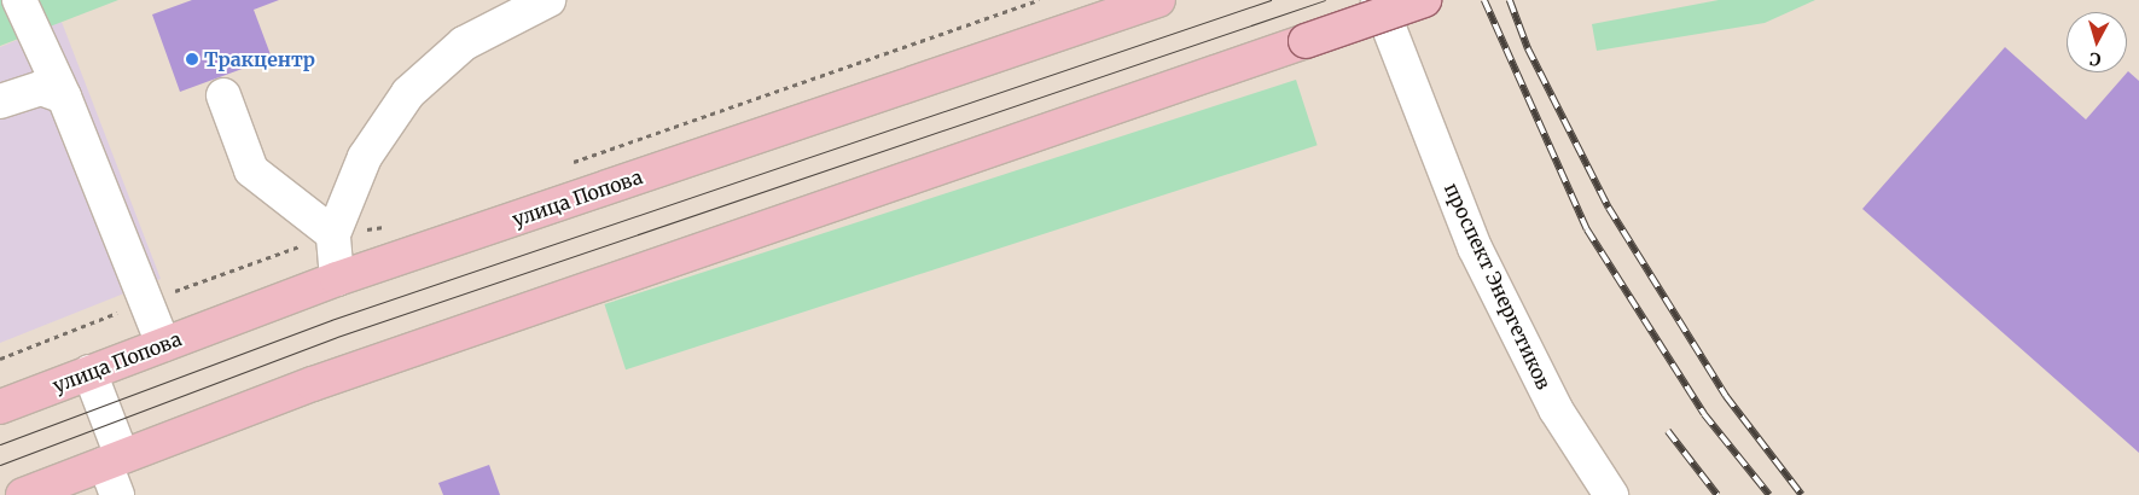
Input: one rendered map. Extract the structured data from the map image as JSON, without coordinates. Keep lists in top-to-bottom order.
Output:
{
  "streets": {
    "main road": ["улица Попова"],
    "street": ["проспект Энергетиков"]
  },
  "places": ["Тракцентр"],
  "north": "bottom"
}
